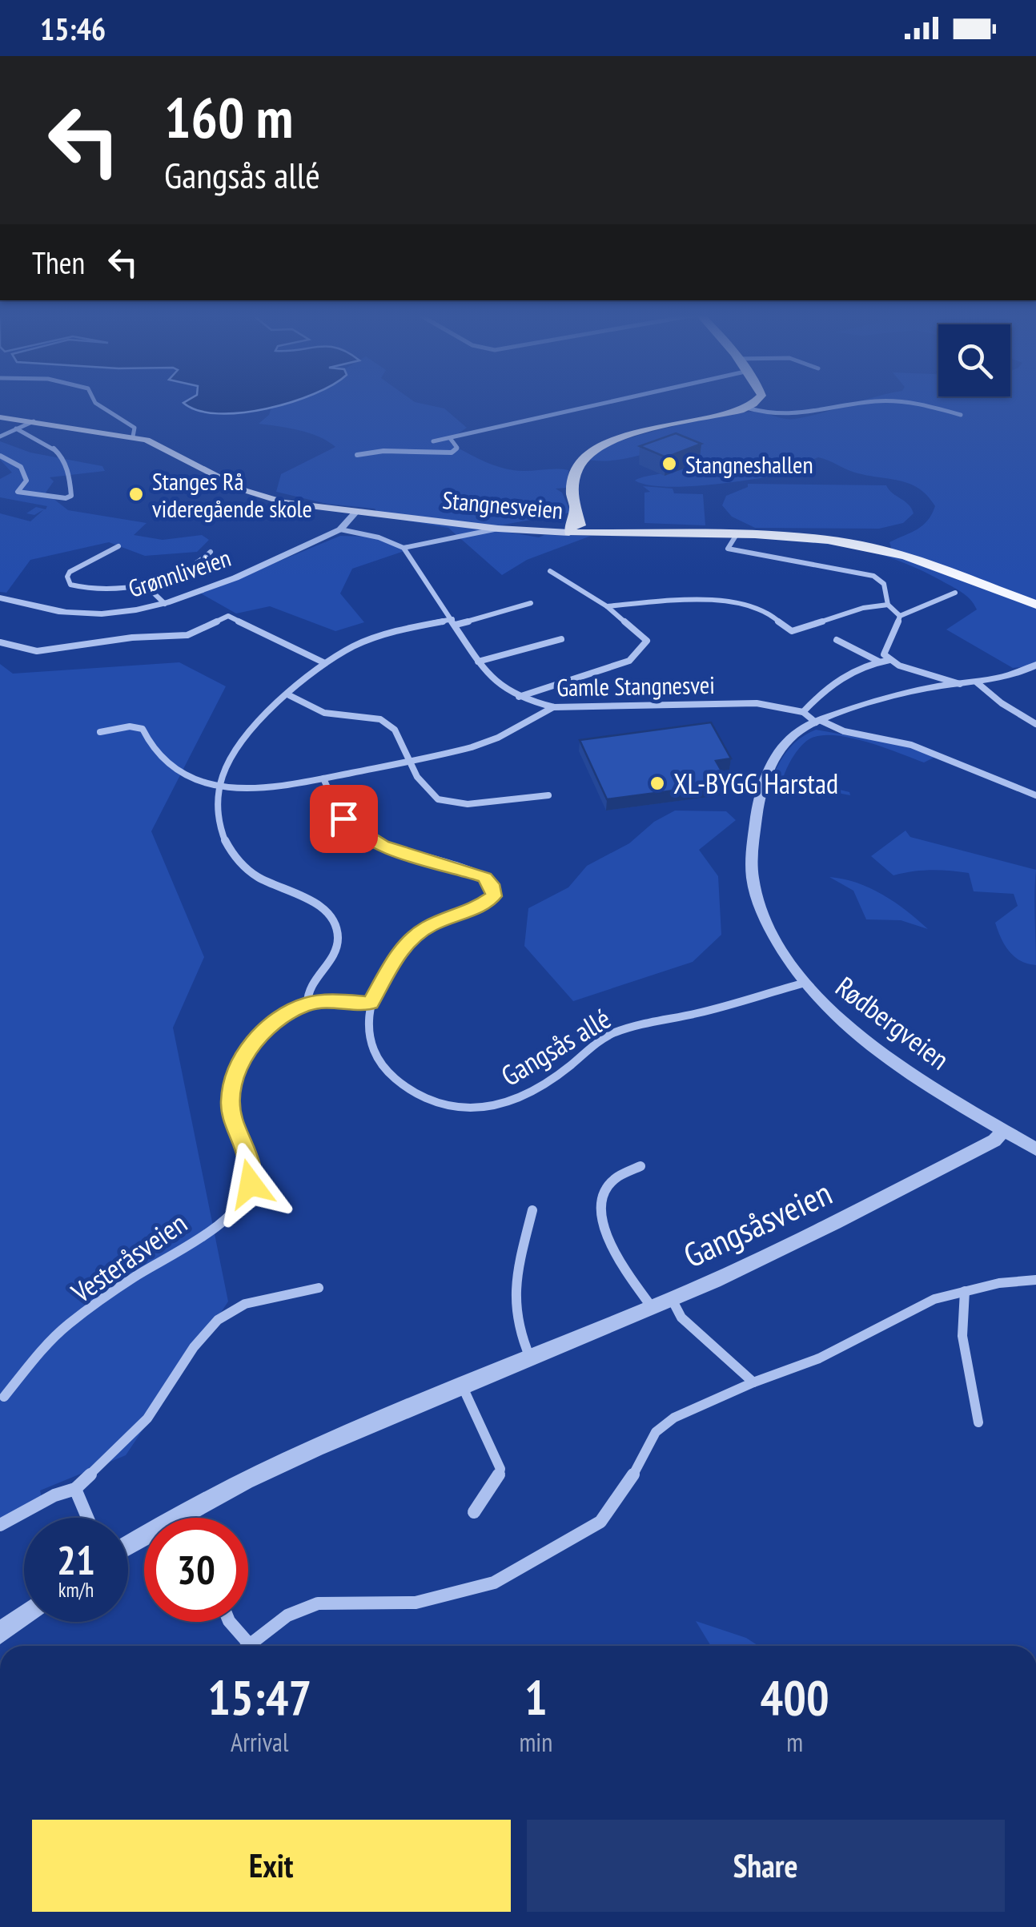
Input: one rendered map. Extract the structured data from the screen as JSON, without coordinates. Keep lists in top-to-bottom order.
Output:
{
  "streets": {
    "main road": ["Stangnesveien"],
    "street": [
      "Grønnliveien",
      "Gamle Stangnesvei",
      "Rødbergveien",
      "Gangsås allé",
      "Gangsåsveien",
      "Vesteråsveien"
    ]
  },
  "crossings": [
    ["Stangnesveien", "Grønnliveien"],
    ["Gamle Stangnesvei", "Rødbergveien"],
    ["Rødbergveien", "Gangsås allé"],
    ["Rødbergveien", "Gangsåsveien"],
    ["Gangsås allé", "Vesteråsveien"]
  ],
  "places": ["Stangneshallen", "Stanges Rå videregående skole", "XL-BYGG Harstad"],
  "page": {
    "status": "15:46",
    "turn": ["160 m", "Gangsås allé"],
    "then": "Then",
    "speed": "21 km/h",
    "limit": "30",
    "eta": [
      "15:47",
      "Arrival",
      "1",
      "min",
      "400",
      "m"
    ],
    "buttons": ["Exit", "Share"]
  }
}
